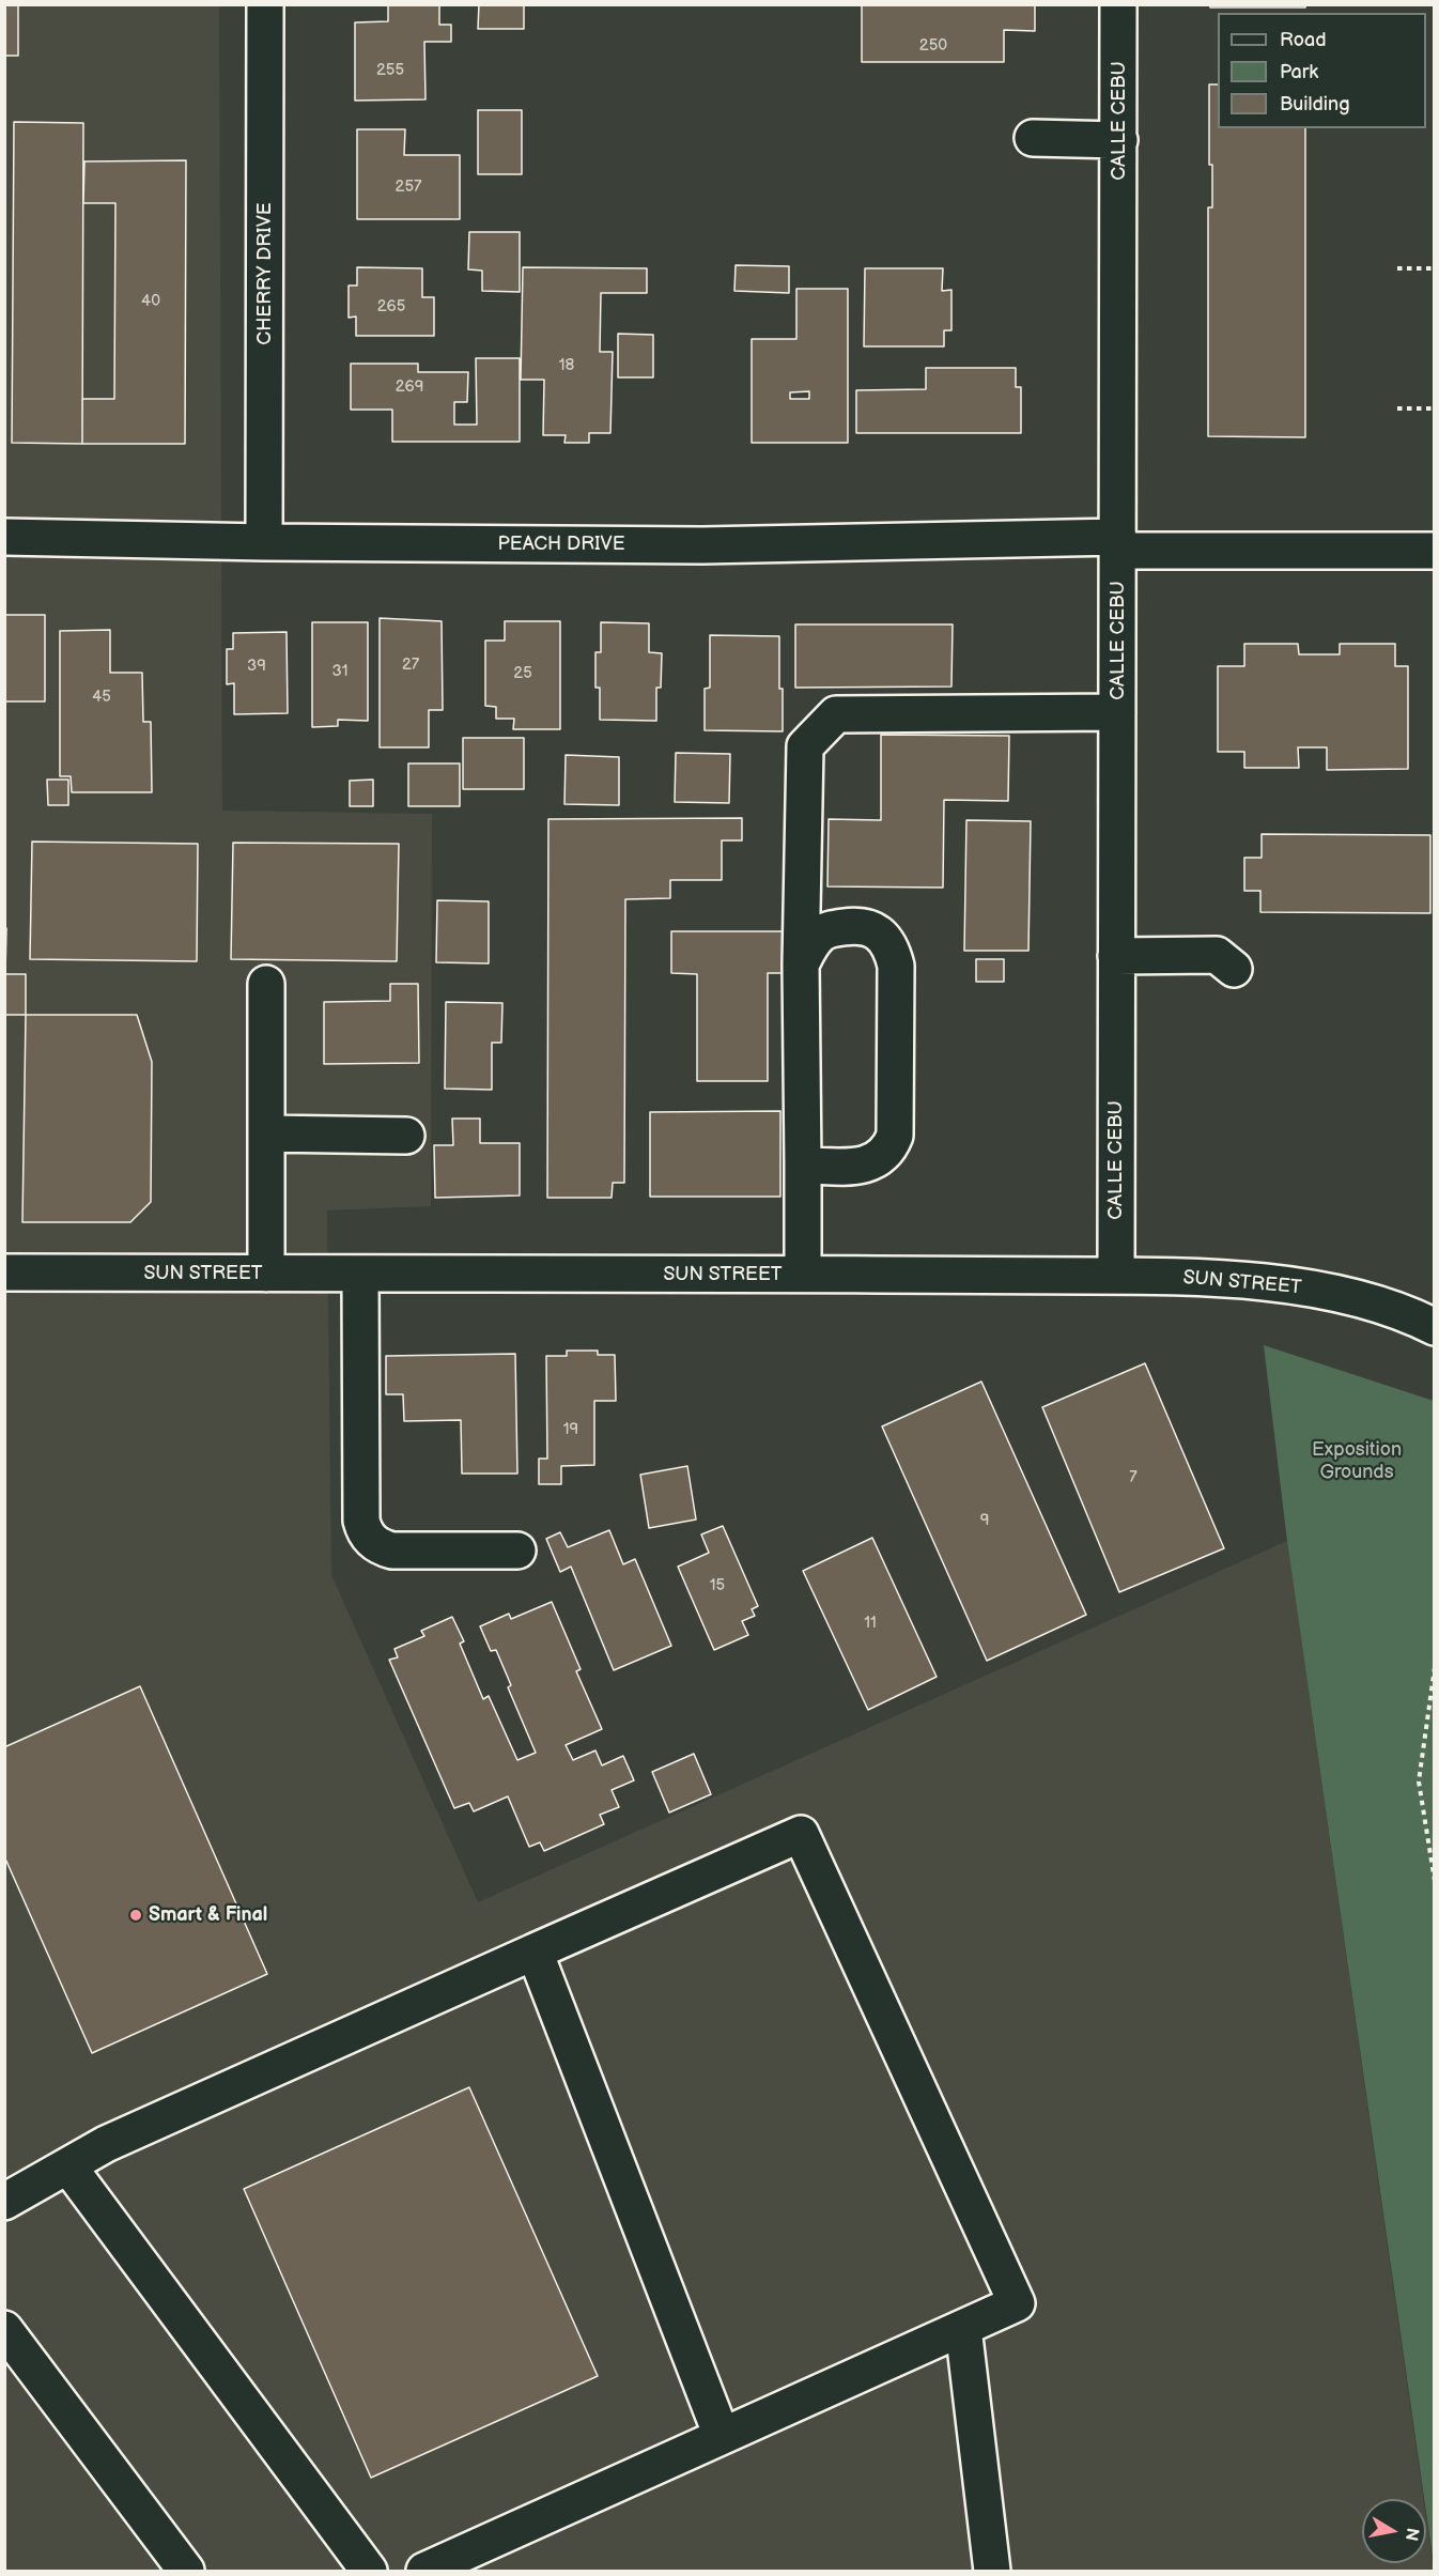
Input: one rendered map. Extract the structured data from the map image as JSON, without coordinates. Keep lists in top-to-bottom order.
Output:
{
  "streets": {
    "street": [
      "CALLE CEBU",
      "CHERRY DRIVE",
      "PEACH DRIVE",
      "SUN STREET"
    ]
  },
  "crossings": [
    ["CALLE CEBU", "PEACH DRIVE"],
    ["CALLE CEBU", "SUN STREET"],
    ["CHERRY DRIVE", "PEACH DRIVE"]
  ],
  "parks": ["Exposition Grounds"],
  "places": ["Smart & Final"],
  "house_numbers": [
    "250",
    "255",
    "257",
    "40",
    "265",
    "18",
    "269",
    "27",
    "39",
    "31",
    "25",
    "45",
    "19",
    "7",
    "9",
    "15",
    "11"
  ],
  "legend": ["Road", "Park", "Building"],
  "north": "right"
}
